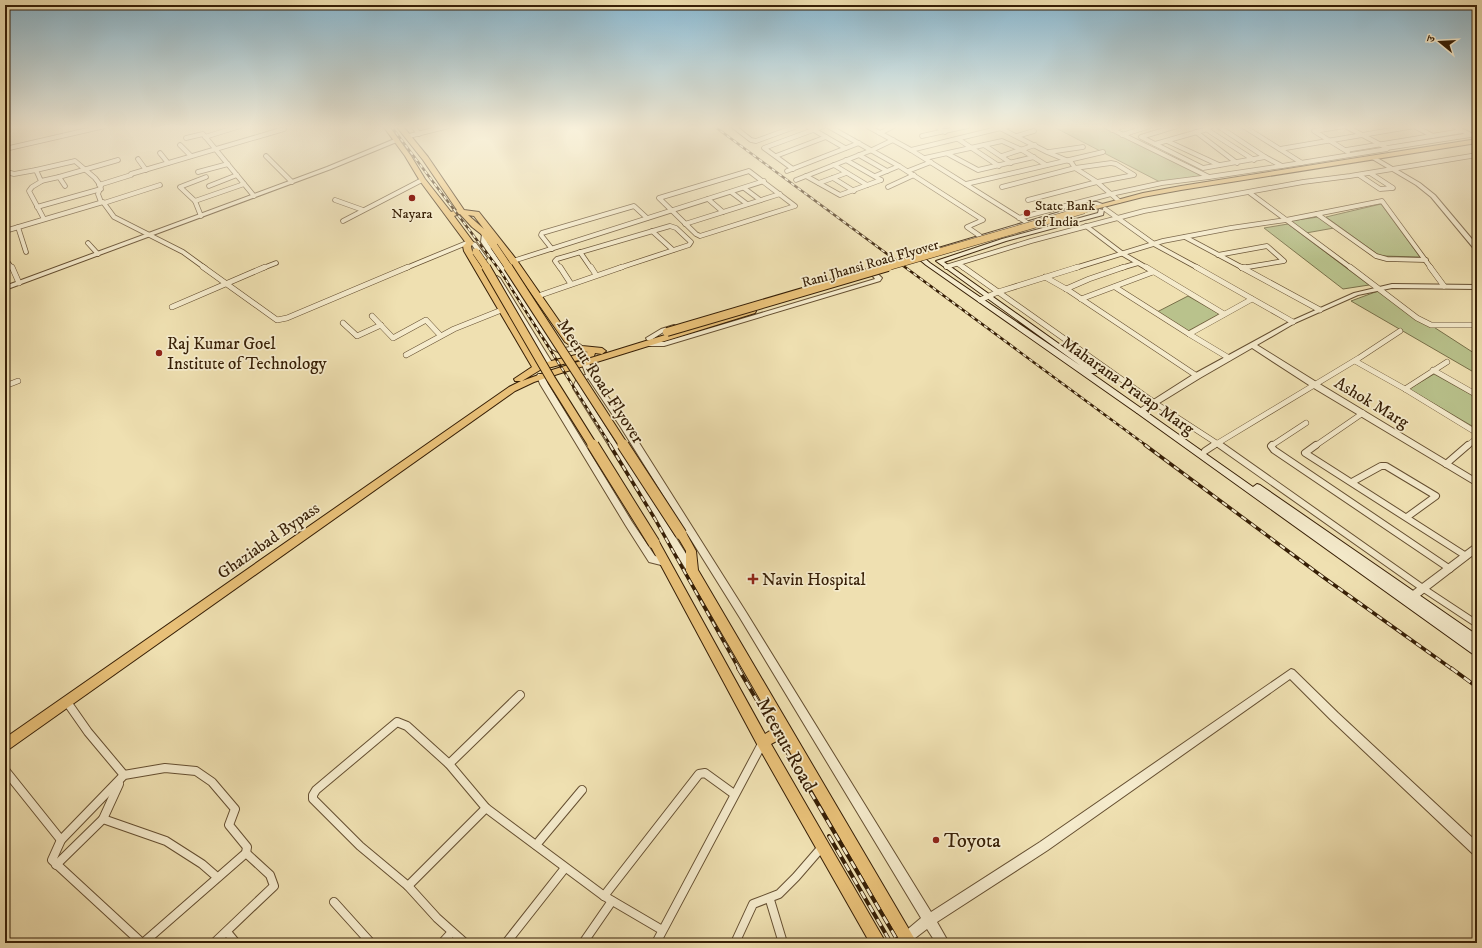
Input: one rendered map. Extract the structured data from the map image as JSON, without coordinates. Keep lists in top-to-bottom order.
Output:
{
  "streets": {
    "main road": [
      "Rani Jhansi Road Flyover",
      "Meerut Road Flyover",
      "Maharana Pratap Marg",
      "Ghaziabad Bypass",
      "Meerut Road"
    ],
    "street": ["Ashok Marg"]
  },
  "crossings": [
    ["Meerut Road Flyover", "Meerut Road"]
  ],
  "places": {
    "other": [
      "Nayara",
      "State Bank of India",
      "Raj Kumar Goel Institute of Technology",
      "Toyota"
    ],
    "health": ["Navin Hospital"]
  },
  "north": "left"
}
